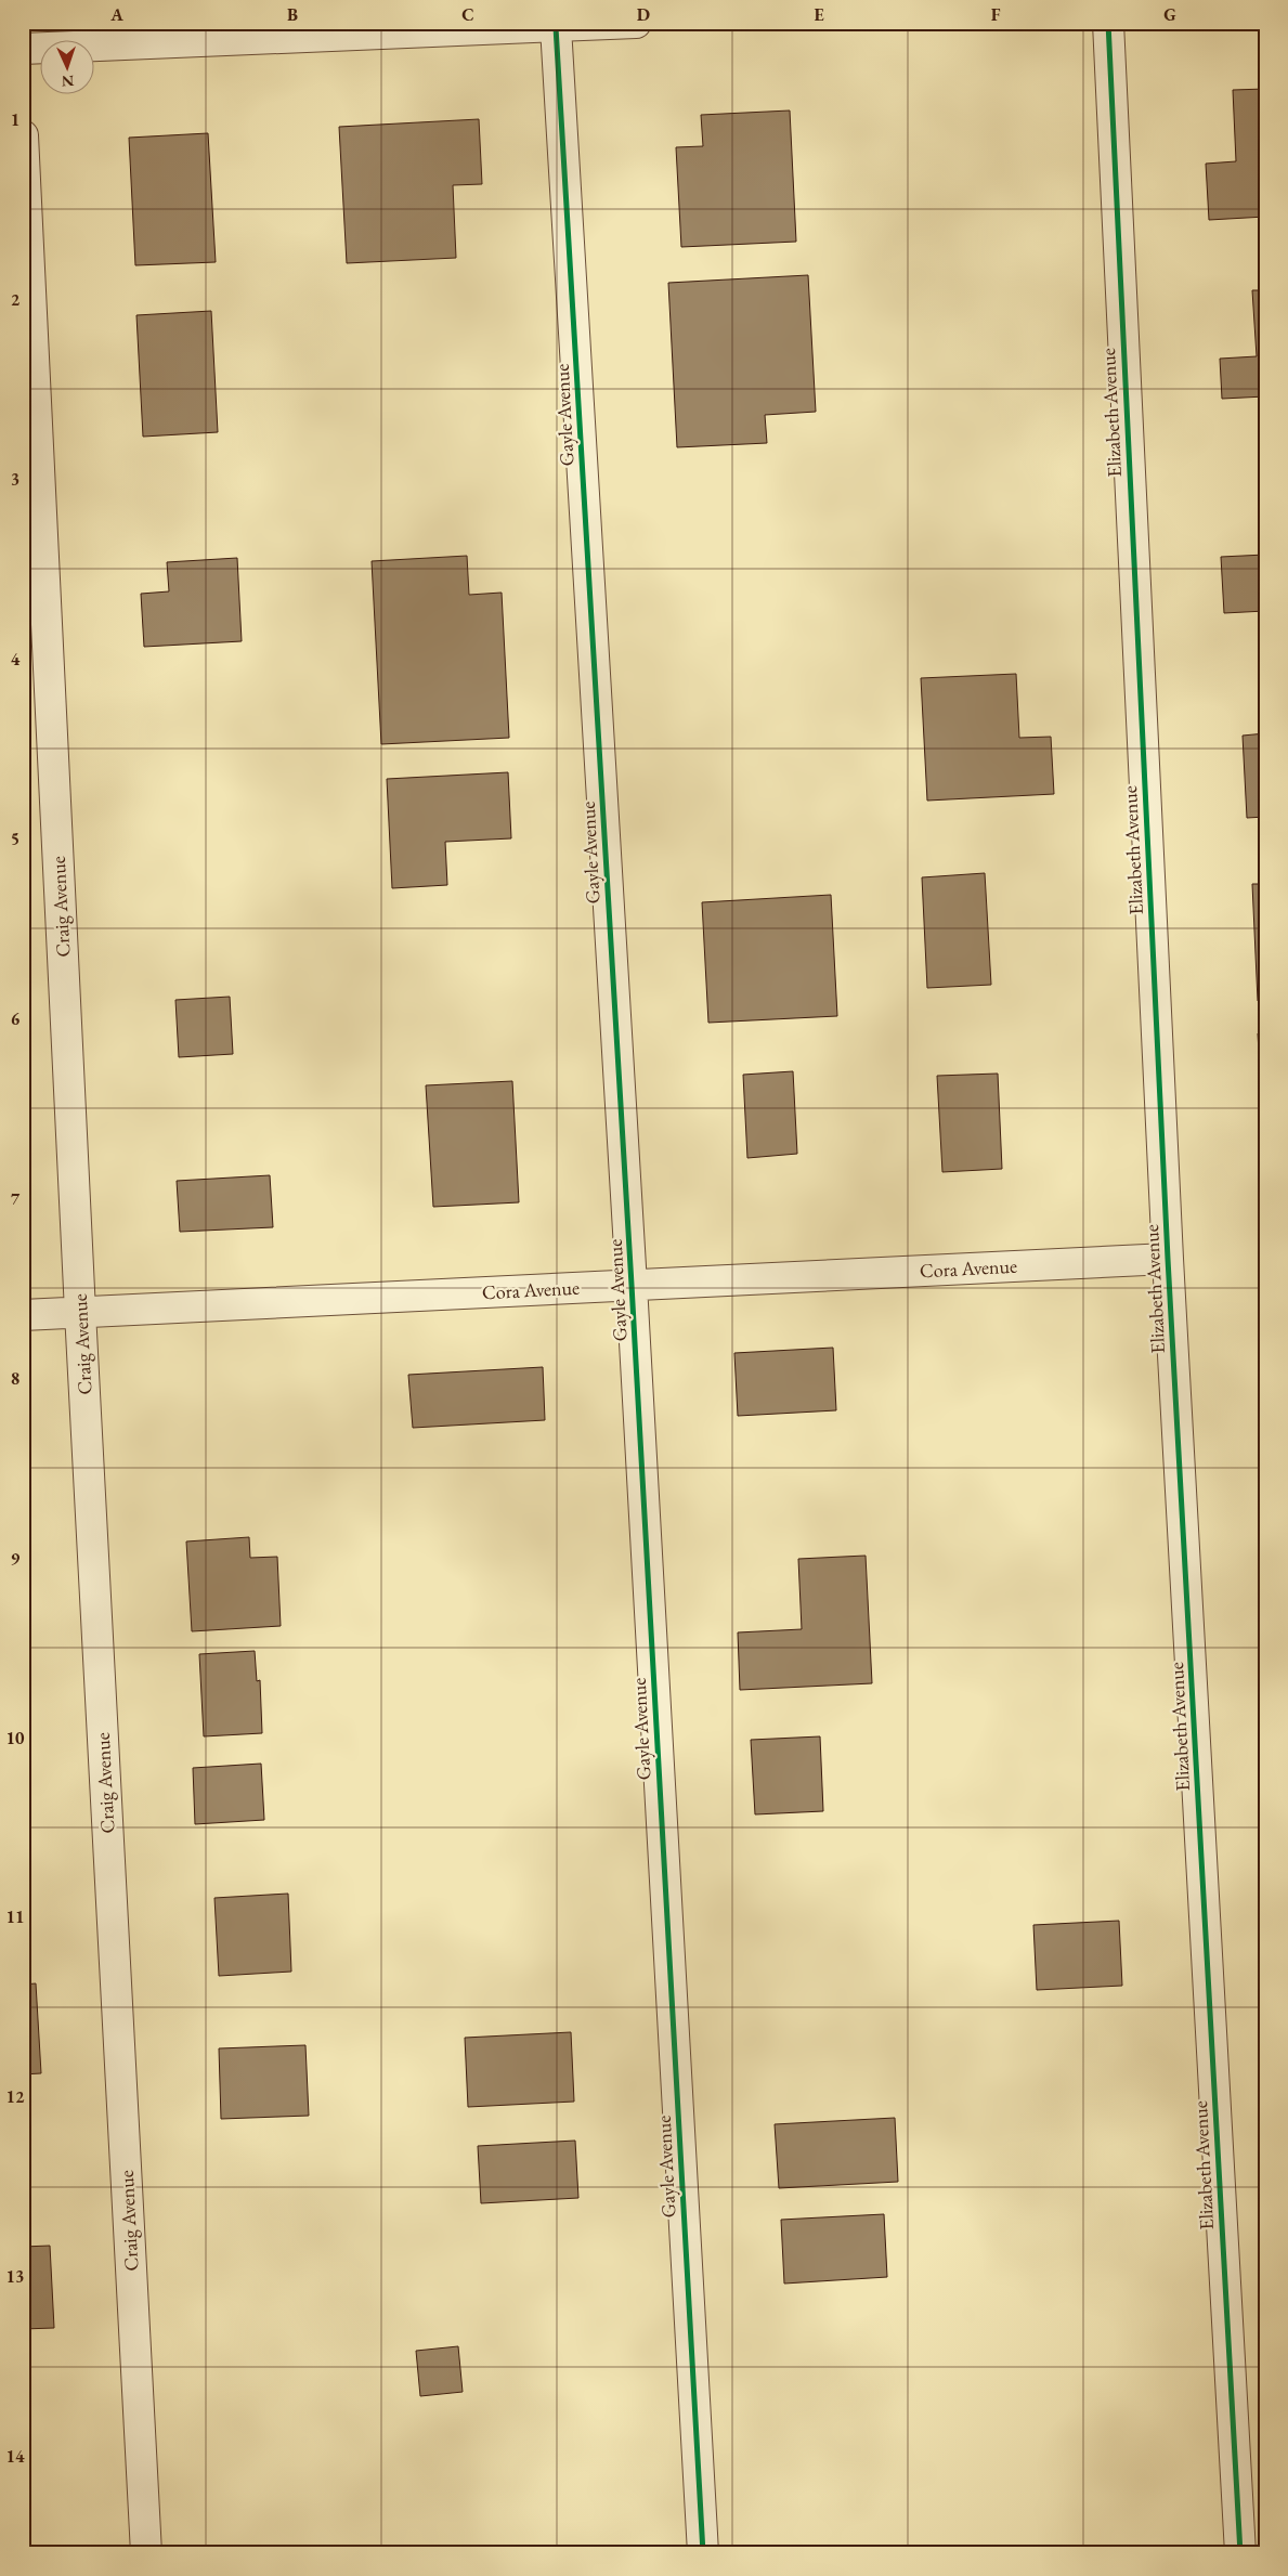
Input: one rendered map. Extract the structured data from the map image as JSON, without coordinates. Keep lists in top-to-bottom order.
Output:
{
  "streets": {
    "street": [
      "Elizabeth Avenue",
      "Gayle Avenue",
      "Craig Avenue",
      "Cora Avenue"
    ]
  },
  "crossings": [
    ["Elizabeth Avenue", "Cora Avenue"],
    ["Gayle Avenue", "Cora Avenue"],
    ["Craig Avenue", "Cora Avenue"]
  ],
  "north": "bottom",
  "grid": {
    "columns": [
      "A",
      "B",
      "C",
      "D",
      "E",
      "F",
      "G"
    ],
    "rows": [
      "1",
      "2",
      "3",
      "4",
      "5",
      "6",
      "7",
      "8",
      "9",
      "10",
      "11",
      "12",
      "13",
      "14"
    ]
  }
}
